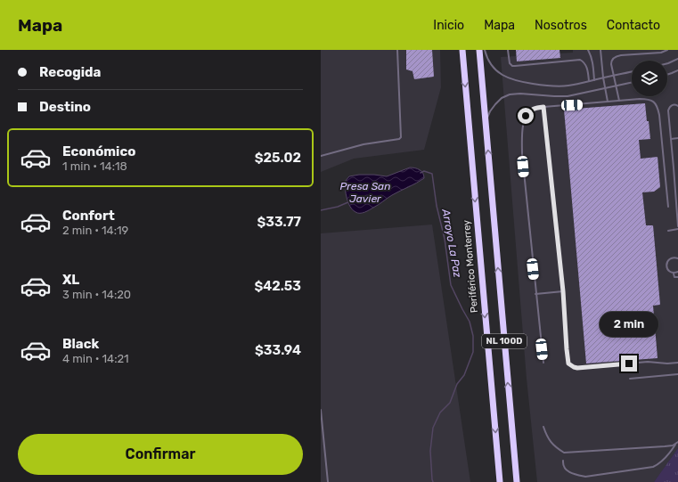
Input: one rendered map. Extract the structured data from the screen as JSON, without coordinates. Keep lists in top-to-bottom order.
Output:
{
  "streets": {
    "highway": ["Periférico Monterrey", "NL 100D"]
  },
  "water": ["Presa San Javier", "Arroyo La Paz"],
  "page": {
    "header": "Mapa",
    "nav": [
      "Inicio",
      "Mapa",
      "Nosotros",
      "Contacto"
    ],
    "banner": ["Recogida", "Destino"],
    "list": [
      {
        "name": "Económico",
        "note": "1 min · 14:18",
        "value": "$25.02"
      },
      {
        "name": "Confort",
        "note": "2 min · 14:19",
        "value": "$33.77"
      },
      {
        "name": "XL",
        "note": "3 min · 14:20",
        "value": "$42.53"
      },
      {
        "name": "Black",
        "note": "4 min · 14:21",
        "value": "$33.94"
      }
    ],
    "bubble": "2 min",
    "buttons": "Confirmar"
  }
}
